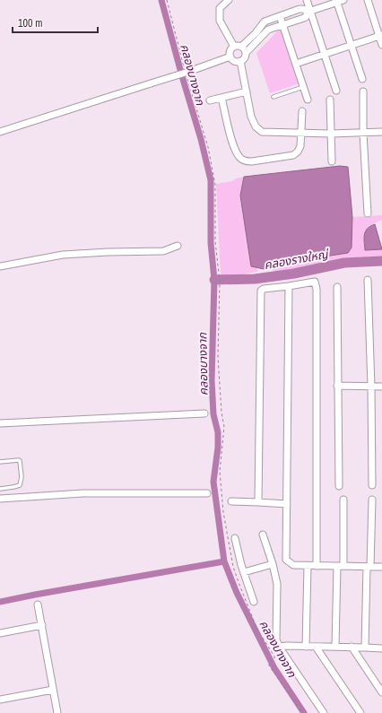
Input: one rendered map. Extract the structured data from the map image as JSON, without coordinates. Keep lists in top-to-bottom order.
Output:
{
  "water": ["คลองบางจาก", "คลองรางใหญ่"],
  "scale_bar": "100 m"
}
